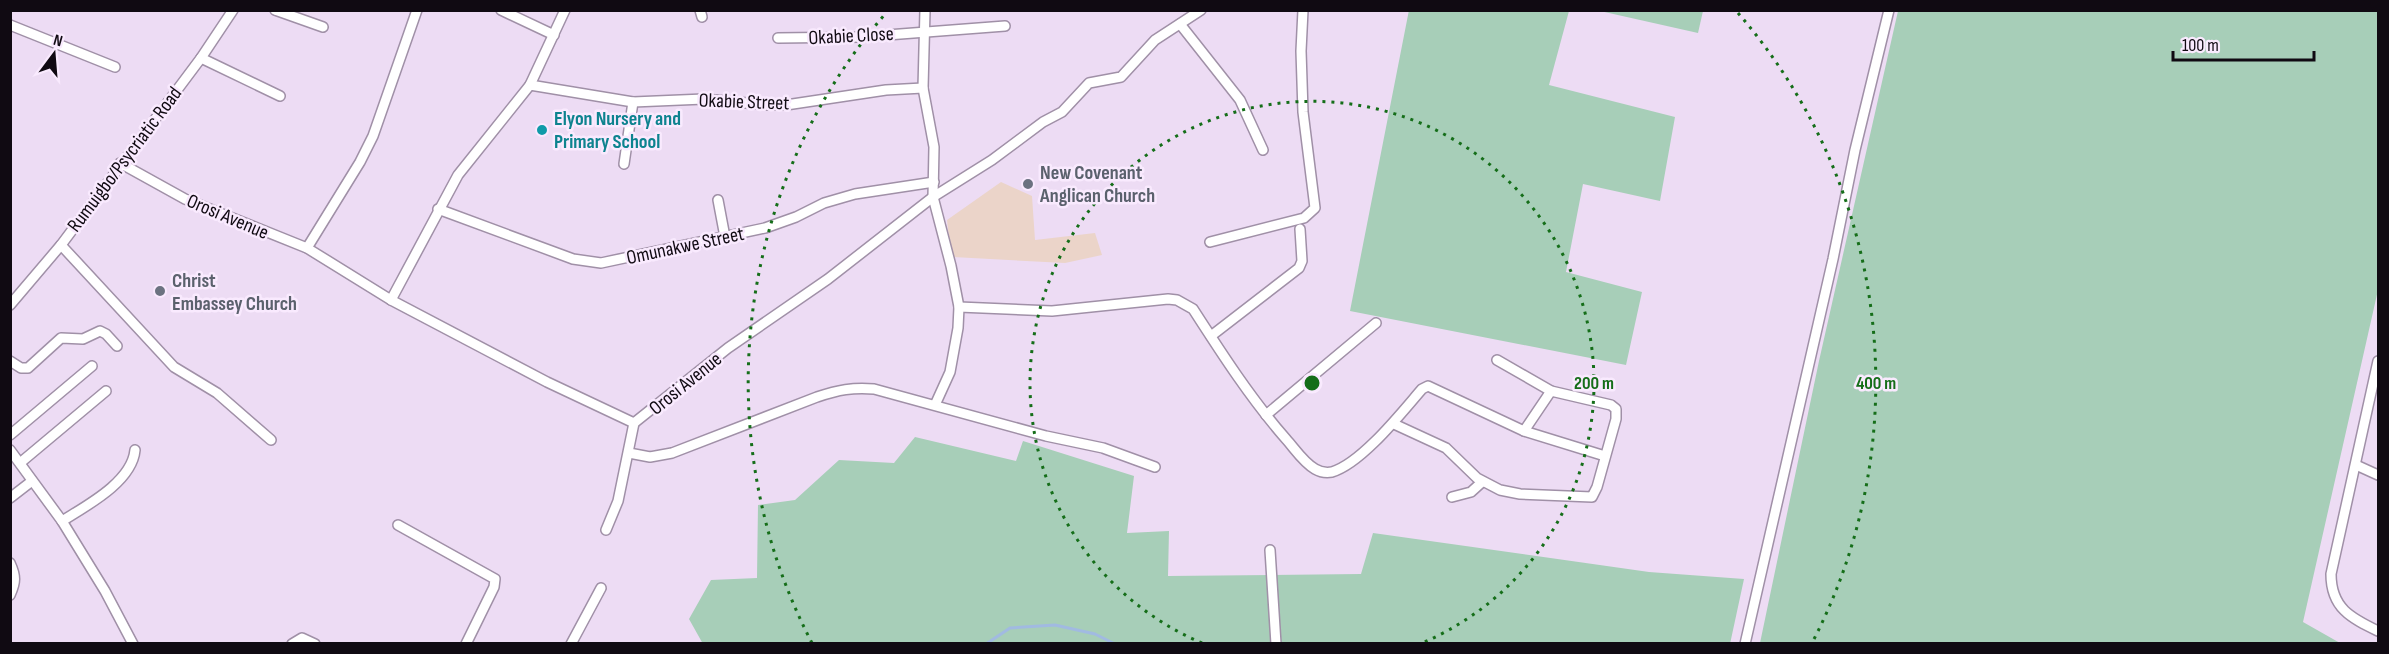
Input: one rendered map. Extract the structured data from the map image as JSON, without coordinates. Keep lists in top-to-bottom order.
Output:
{
  "streets": {
    "street": [
      "Okabie Close",
      "Okabie Street",
      "Rumuigbo/Psycriatic Road",
      "Orosi Avenue",
      "Omunakwe Street"
    ]
  },
  "crossings": [
    ["Rumuigbo/Psycriatic Road", "Orosi Avenue"]
  ],
  "places": ["Elyon Nursery and Primary School", "New Covenant Anglican Church", "Christ Embassey Church"],
  "scale_bar": "100 m",
  "north": "top",
  "rings": ["200 m", "400 m"]
}
